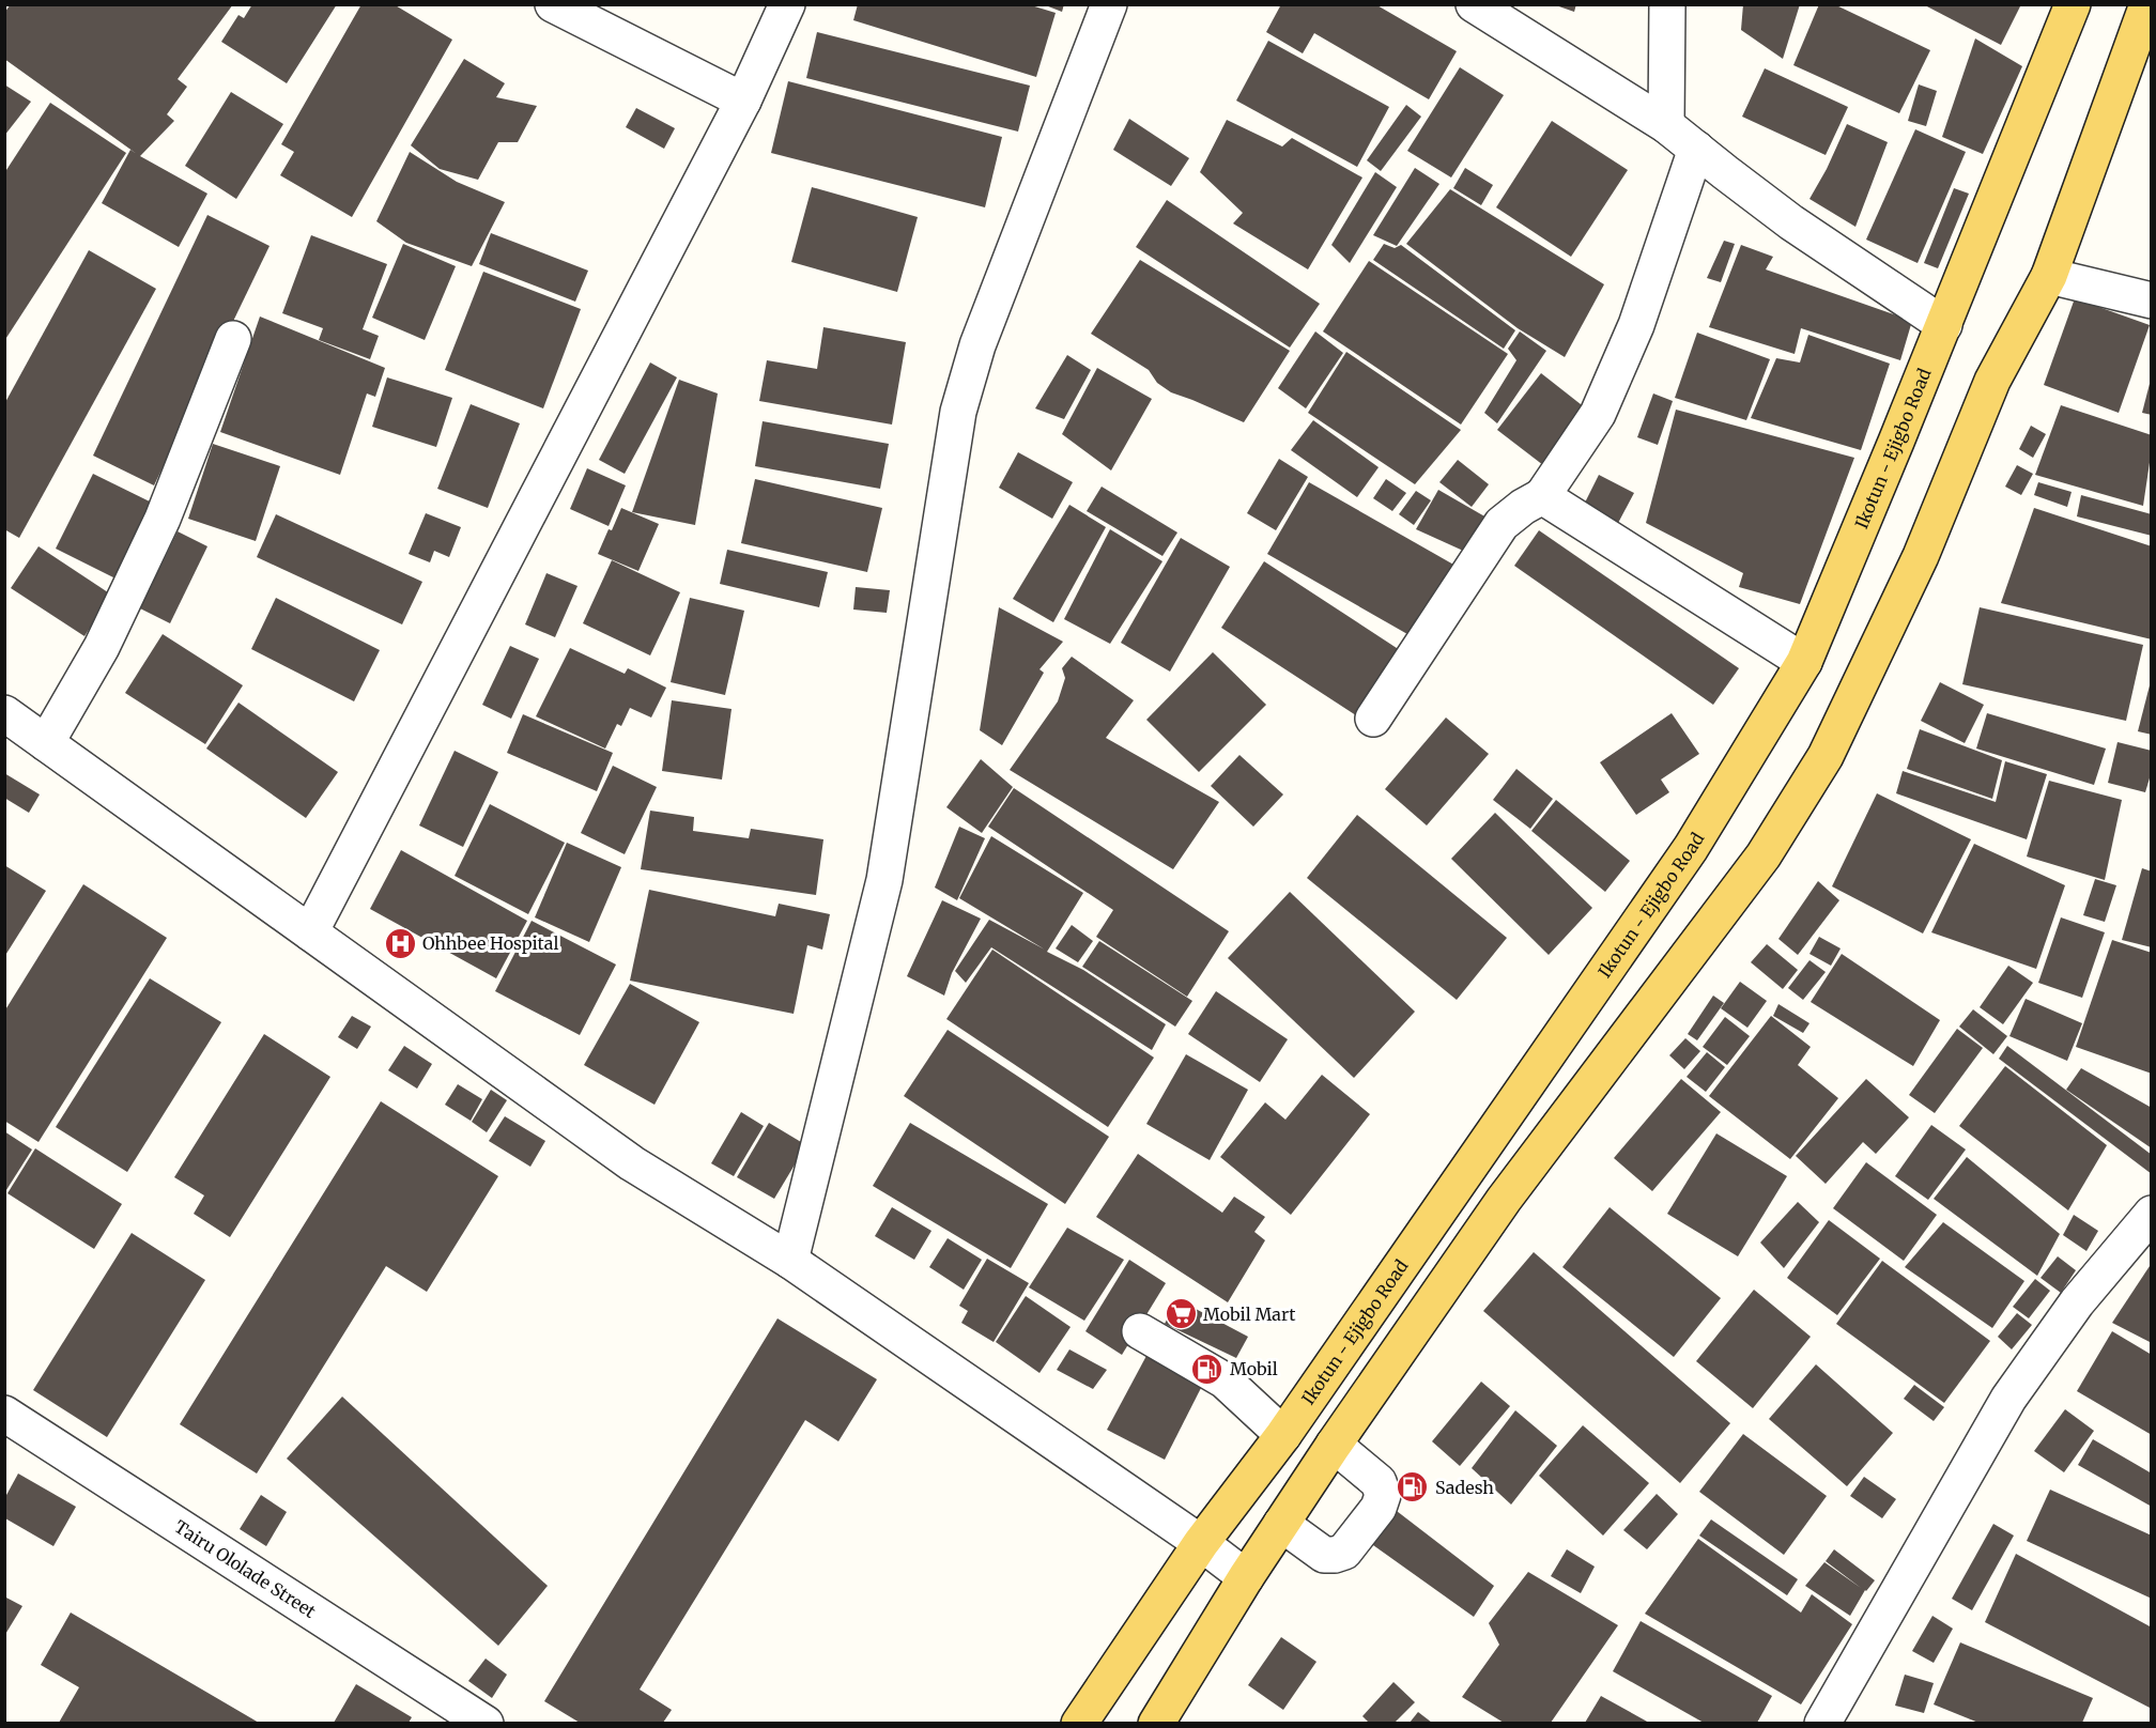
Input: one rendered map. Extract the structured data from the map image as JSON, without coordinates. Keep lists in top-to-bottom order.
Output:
{
  "streets": {
    "main road": ["Ikotun - Ejigbo Road"],
    "street": ["Tairu Ololade Street"]
  },
  "places": {
    "hospital": ["Ohhbee Hospital"],
    "supermarket": ["Mobil Mart"],
    "fuel station": ["Mobil", "Sadesh"]
  }
}
